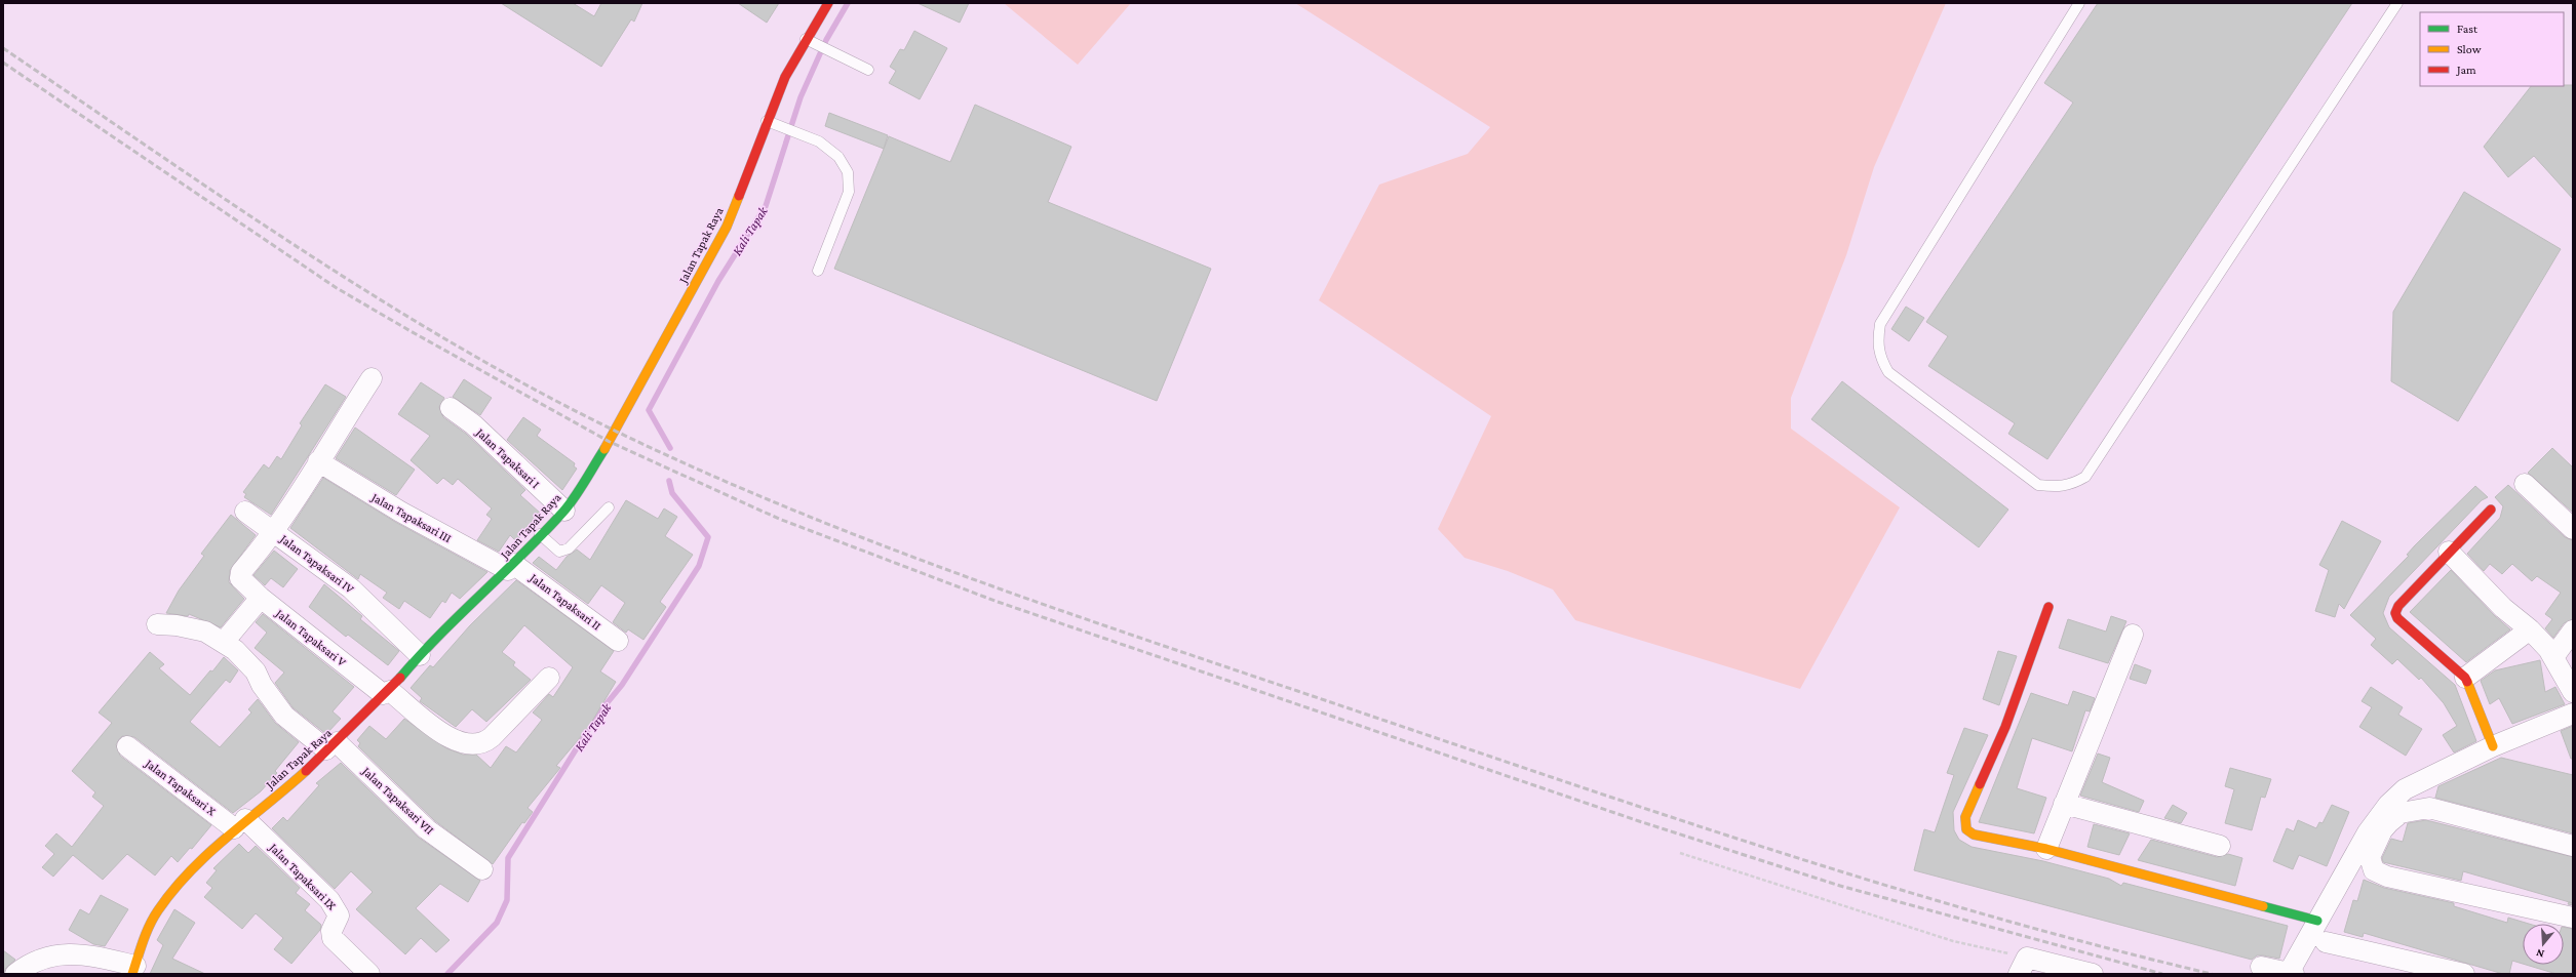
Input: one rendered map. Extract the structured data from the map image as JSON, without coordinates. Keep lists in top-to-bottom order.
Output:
{
  "streets": {
    "street": [
      "Jalan Tapak Raya",
      "Jalan Tapaksari I",
      "Jalan Tapaksari III",
      "Jalan Tapaksari IV",
      "Jalan Tapaksari II",
      "Jalan Tapaksari V",
      "Jalan Tapaksari X",
      "Jalan Tapaksari VII",
      "Jalan Tapaksari IX"
    ]
  },
  "crossings": [
    ["Jalan Tapak Raya", "Jalan Tapaksari I"],
    ["Jalan Tapak Raya", "Jalan Tapaksari III"],
    ["Jalan Tapak Raya", "Jalan Tapaksari IV"],
    ["Jalan Tapak Raya", "Jalan Tapaksari II"],
    ["Jalan Tapak Raya", "Jalan Tapaksari V"],
    ["Jalan Tapak Raya", "Jalan Tapaksari X"],
    ["Jalan Tapak Raya", "Jalan Tapaksari VII"],
    ["Jalan Tapak Raya", "Jalan Tapaksari IX"],
    ["Jalan Tapaksari III", "Jalan Tapaksari II"],
    ["Jalan Tapaksari IV", "Jalan Tapaksari V"],
    ["Jalan Tapaksari X", "Jalan Tapaksari IX"]
  ],
  "water": ["Kali Tapak"],
  "legend": ["Fast", "Slow", "Jam"],
  "north": "bottom"
}
